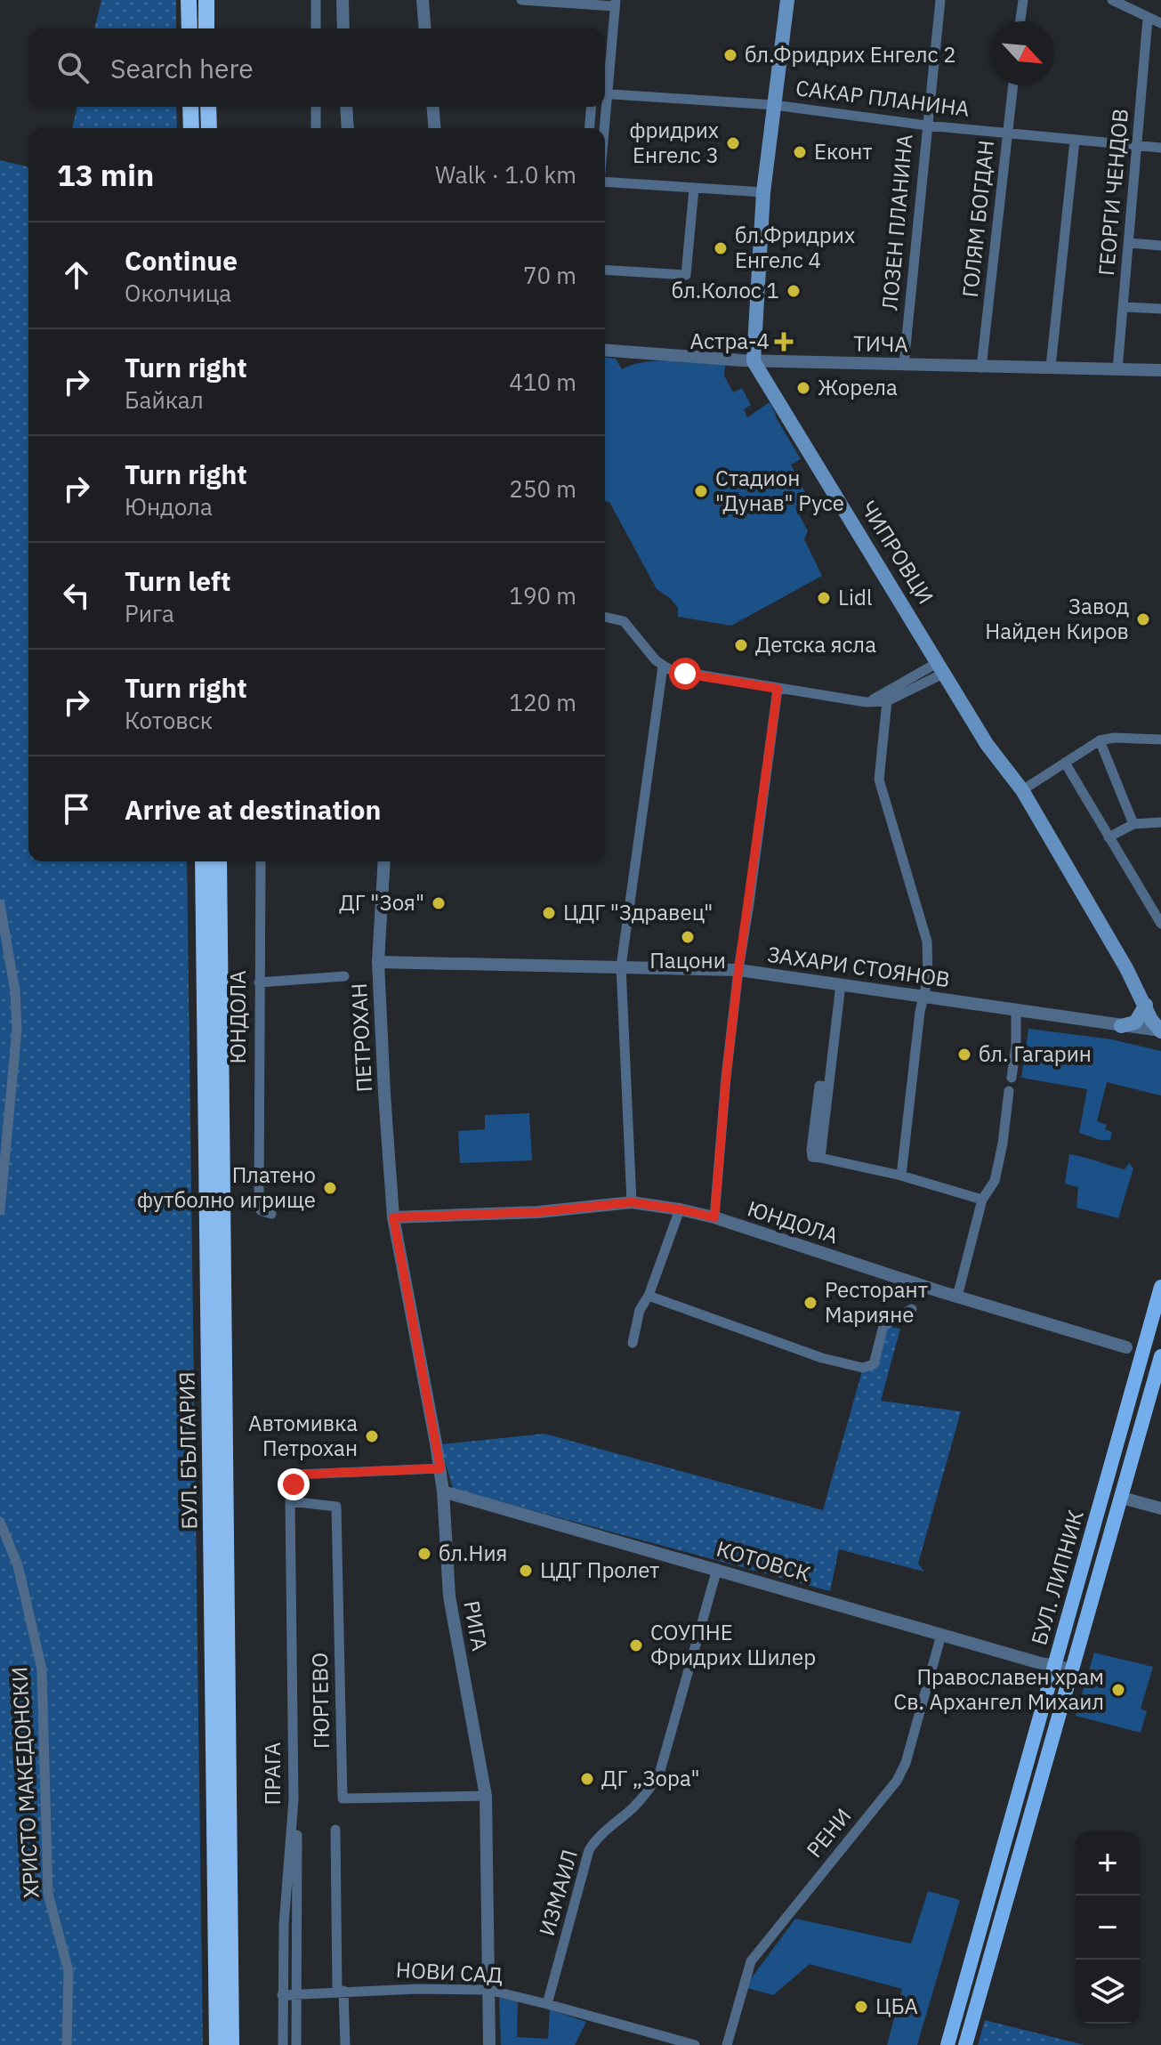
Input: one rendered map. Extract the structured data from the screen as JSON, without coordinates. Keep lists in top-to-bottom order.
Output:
{
  "streets": {
    "highway": ["БУЛ. БЪЛГАРИЯ"],
    "main road": ["ЧИПРОВЦИ", "БУЛ. ЛИПНИК"],
    "street": [
      "САКАР ПЛАНИНА",
      "ГЕОРГИ ЧЕНДОВ",
      "ГОЛЯМ БОГДАН",
      "ЛОЗЕН ПЛАНИНА",
      "ТИЧА",
      "ЗАХАРИ СТОЯНОВ",
      "ЮНДОЛА",
      "ПЕТРОХАН",
      "КОТОВСК",
      "РИГА",
      "ГЮРГЕВО",
      "ПРАГА",
      "ХРИСТО МАКЕДОНСКИ",
      "РЕНИ",
      "ИЗМАИЛ",
      "НОВИ САД"
    ]
  },
  "crossings": [
    ["САКАР ПЛАНИНА", "ГЕОРГИ ЧЕНДОВ"],
    ["САКАР ПЛАНИНА", "ГОЛЯМ БОГДАН"],
    ["САКАР ПЛАНИНА", "ЛОЗЕН ПЛАНИНА"],
    ["ГЕОРГИ ЧЕНДОВ", "ТИЧА"],
    ["ГОЛЯМ БОГДАН", "ТИЧА"],
    ["ЛОЗЕН ПЛАНИНА", "ТИЧА"],
    ["ТИЧА", "ЧИПРОВЦИ"],
    ["ЧИПРОВЦИ", "ЗАХАРИ СТОЯНОВ"],
    ["ЗАХАРИ СТОЯНОВ", "ПЕТРОХАН"],
    ["ЮНДОЛА", "ПЕТРОХАН"],
    ["ЮНДОЛА", "РИГА"],
    ["ПЕТРОХАН", "РИГА"],
    ["КОТОВСК", "БУЛ. ЛИПНИК"],
    ["КОТОВСК", "РИГА"],
    ["КОТОВСК", "РЕНИ"],
    ["КОТОВСК", "ИЗМАИЛ"],
    ["РИГА", "ГЮРГЕВО"],
    ["РИГА", "НОВИ САД"],
    ["ГЮРГЕВО", "ПРАГА"],
    ["ПРАГА", "НОВИ САД"],
    ["ИЗМАИЛ", "НОВИ САД"]
  ],
  "places": {
    "other": [
      "бл.Фридрих Енгелс 2",
      "фридрих Енгелс 3",
      "Еконт",
      "бл.Фридрих Енгелс 4",
      "бл.Колос 1",
      "Жорела",
      "Стадион \"Дунав\" Русе",
      "Lidl",
      "Завод Найден Киров",
      "Детска ясла",
      "ДГ \"Зоя\"",
      "ЦДГ \"Здравец\"",
      "Пацони",
      "бл. Гагарин",
      "Платено футболно игрище",
      "Ресторант Марияне",
      "Автомивка Петрохан",
      "бл.Ния",
      "ЦДГ Пролет",
      "СОУПНЕ Фридрих Шилер",
      "Православен храм Св. Архангел Михаил",
      "ДГ „Зора\"",
      "ЦБА"
    ],
    "health": ["Астра-4"]
  },
  "north": "bottom right",
  "page": {
    "search": "Search here",
    "heading": ["13 min", "Walk · 1.0 km"],
    "list": [
      ["Continue", "Околчица", "70 m"],
      ["Turn right", "Байкал", "410 m"],
      ["Turn right", "Юндола", "250 m"],
      ["Turn left", "Рига", "190 m"],
      ["Turn right", "Котовск", "120 m"],
      "Arrive at destination"
    ],
    "map_buttons": ["+", "−"]
  }
}
